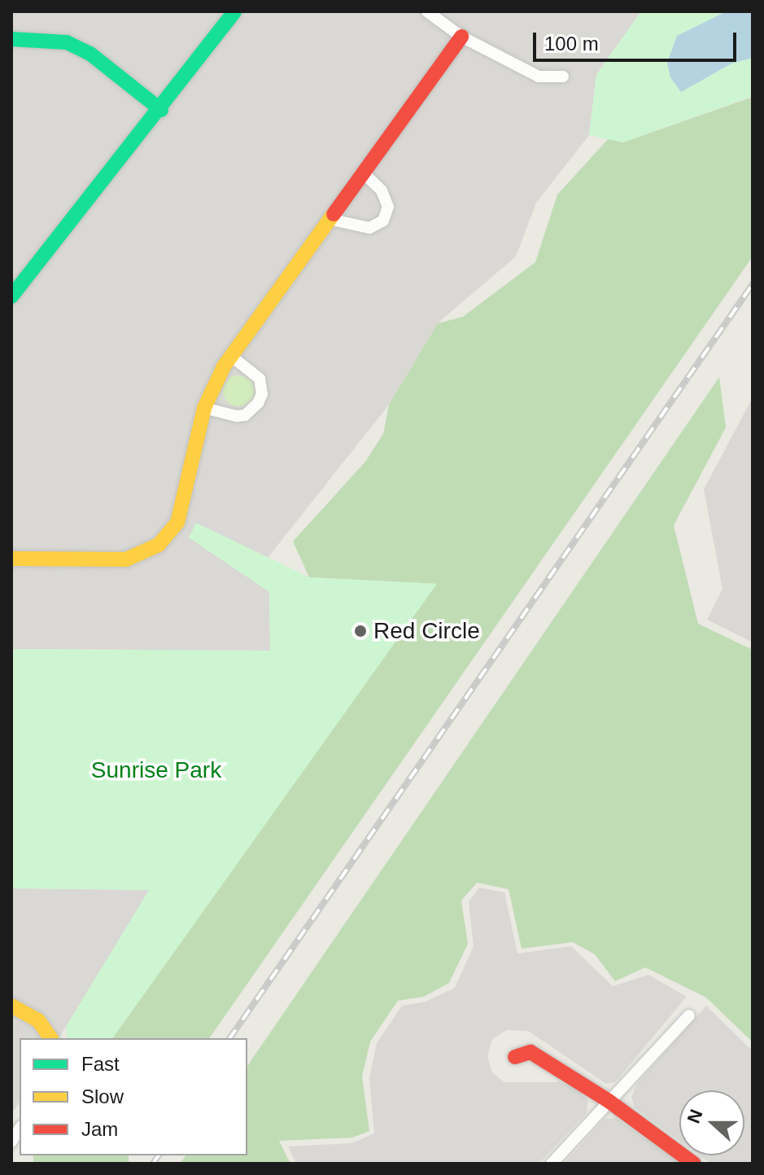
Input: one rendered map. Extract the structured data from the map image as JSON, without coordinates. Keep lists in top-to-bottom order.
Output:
{
  "parks": ["Sunrise Park"],
  "places": ["Red Circle"],
  "legend": ["Fast", "Slow", "Jam"],
  "scale_bar": "100 m",
  "north": "left"
}
